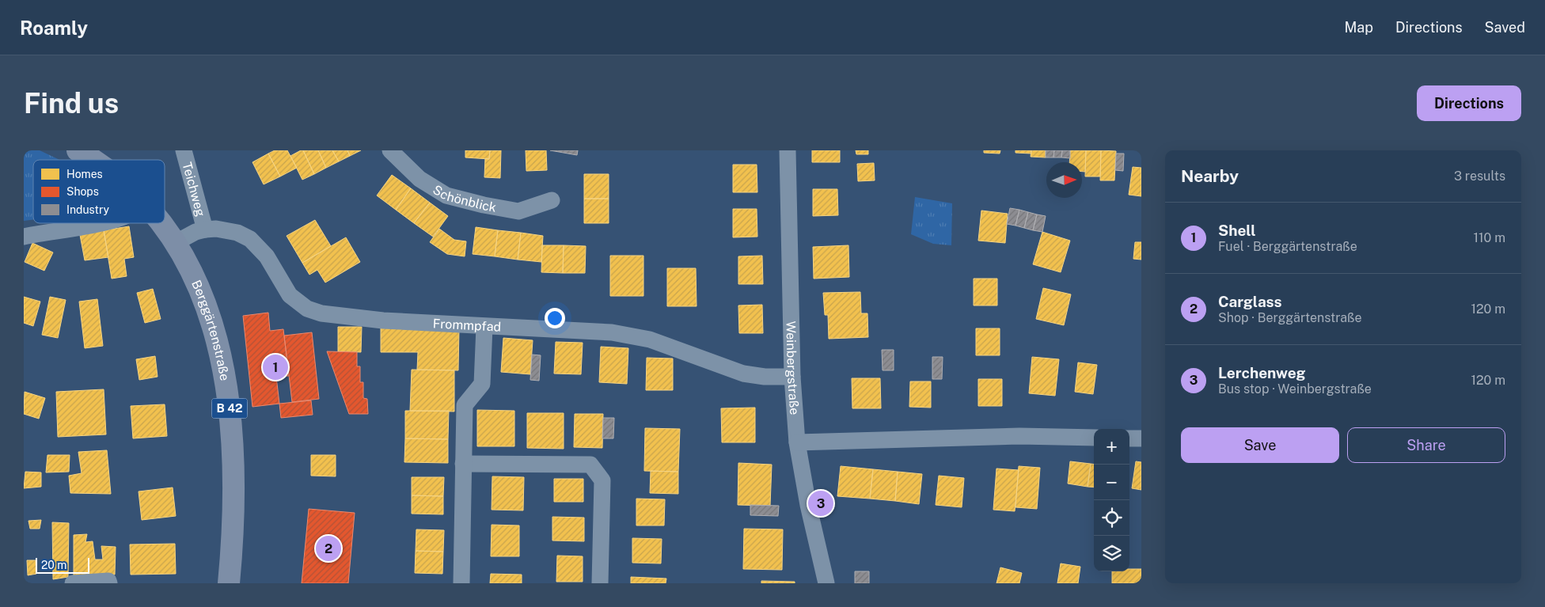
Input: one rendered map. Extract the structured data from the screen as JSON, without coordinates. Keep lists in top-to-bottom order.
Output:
{
  "streets": {
    "main road": ["Berggärtenstraße", "B 42"],
    "street": [
      "Teichweg",
      "Schönblick",
      "Frommpfad",
      "Weinbergstraße"
    ]
  },
  "crossings": [
    ["Teichweg", "Frommpfad"],
    ["Frommpfad", "Berggärtenstraße"],
    ["Frommpfad", "Weinbergstraße"]
  ],
  "legend": ["Homes", "Shops", "Industry"],
  "scale_bar": "20 m",
  "north": "right",
  "page": {
    "header": "Roamly",
    "nav": ["Map", "Directions", "Saved"],
    "buttons": [
      "Directions",
      ["Save", "Share"]
    ],
    "title": "Find us",
    "heading": ["Nearby", "3 results"],
    "list": [
      {
        "mark": "1",
        "name": "Shell",
        "note": "Fuel · Berggärtenstraße",
        "value": "110 m"
      },
      {
        "mark": "2",
        "name": "Carglass",
        "note": "Shop · Berggärtenstraße",
        "value": "120 m"
      },
      {
        "mark": "3",
        "name": "Lerchenweg",
        "note": "Bus stop · Weinbergstraße",
        "value": "120 m"
      }
    ],
    "pins": ["1", "3", "2"],
    "map_buttons": ["+", "−"],
    "scale": "20 m"
  }
}
